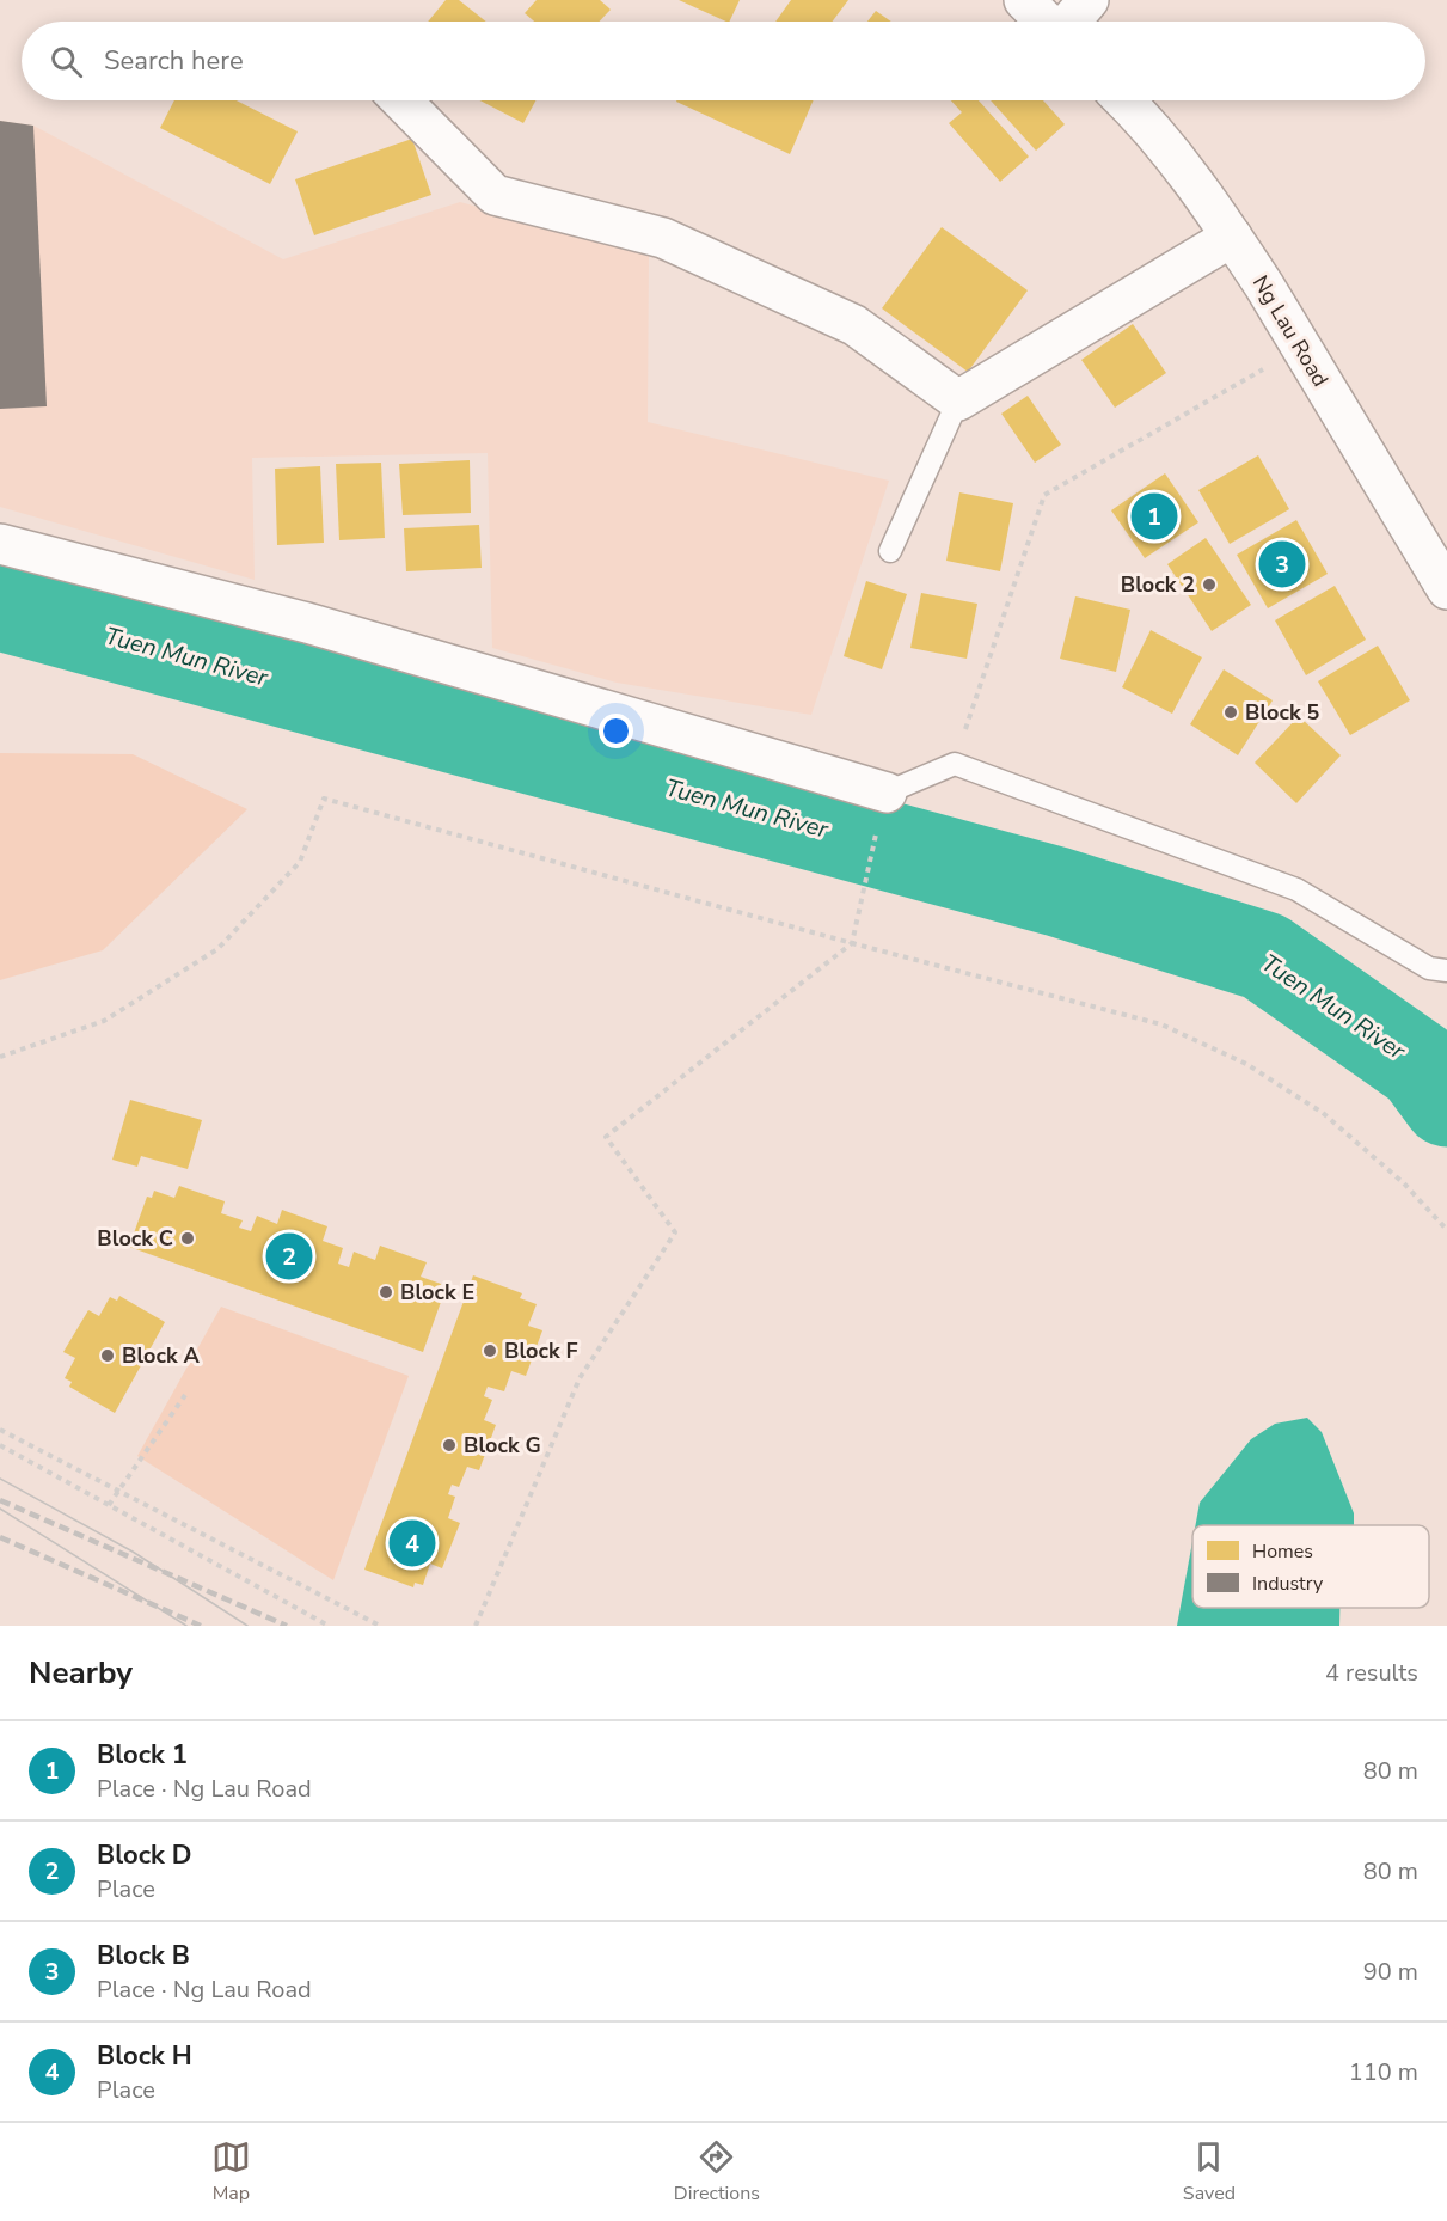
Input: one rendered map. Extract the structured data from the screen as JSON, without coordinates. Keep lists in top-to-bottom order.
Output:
{
  "streets": {
    "street": ["Ng Lau Road"]
  },
  "water": ["Tuen Mun River"],
  "places": [
    "Block 2",
    "Block 5",
    "Block C",
    "Block E",
    "Block F",
    "Block A",
    "Block G"
  ],
  "legend": ["Homes", "Industry"],
  "page": {
    "search": "Search here",
    "pins": [
      "1",
      "3",
      "2",
      "4"
    ],
    "heading": ["Nearby", "4 results"],
    "list": [
      {
        "mark": "1",
        "name": "Block 1",
        "note": "Place · Ng Lau Road",
        "value": "80 m"
      },
      {
        "mark": "2",
        "name": "Block D",
        "note": "Place",
        "value": "80 m"
      },
      {
        "mark": "3",
        "name": "Block B",
        "note": "Place · Ng Lau Road",
        "value": "90 m"
      },
      {
        "mark": "4",
        "name": "Block H",
        "note": "Place",
        "value": "110 m"
      }
    ],
    "nav": ["Map", "Directions", "Saved"]
  }
}
